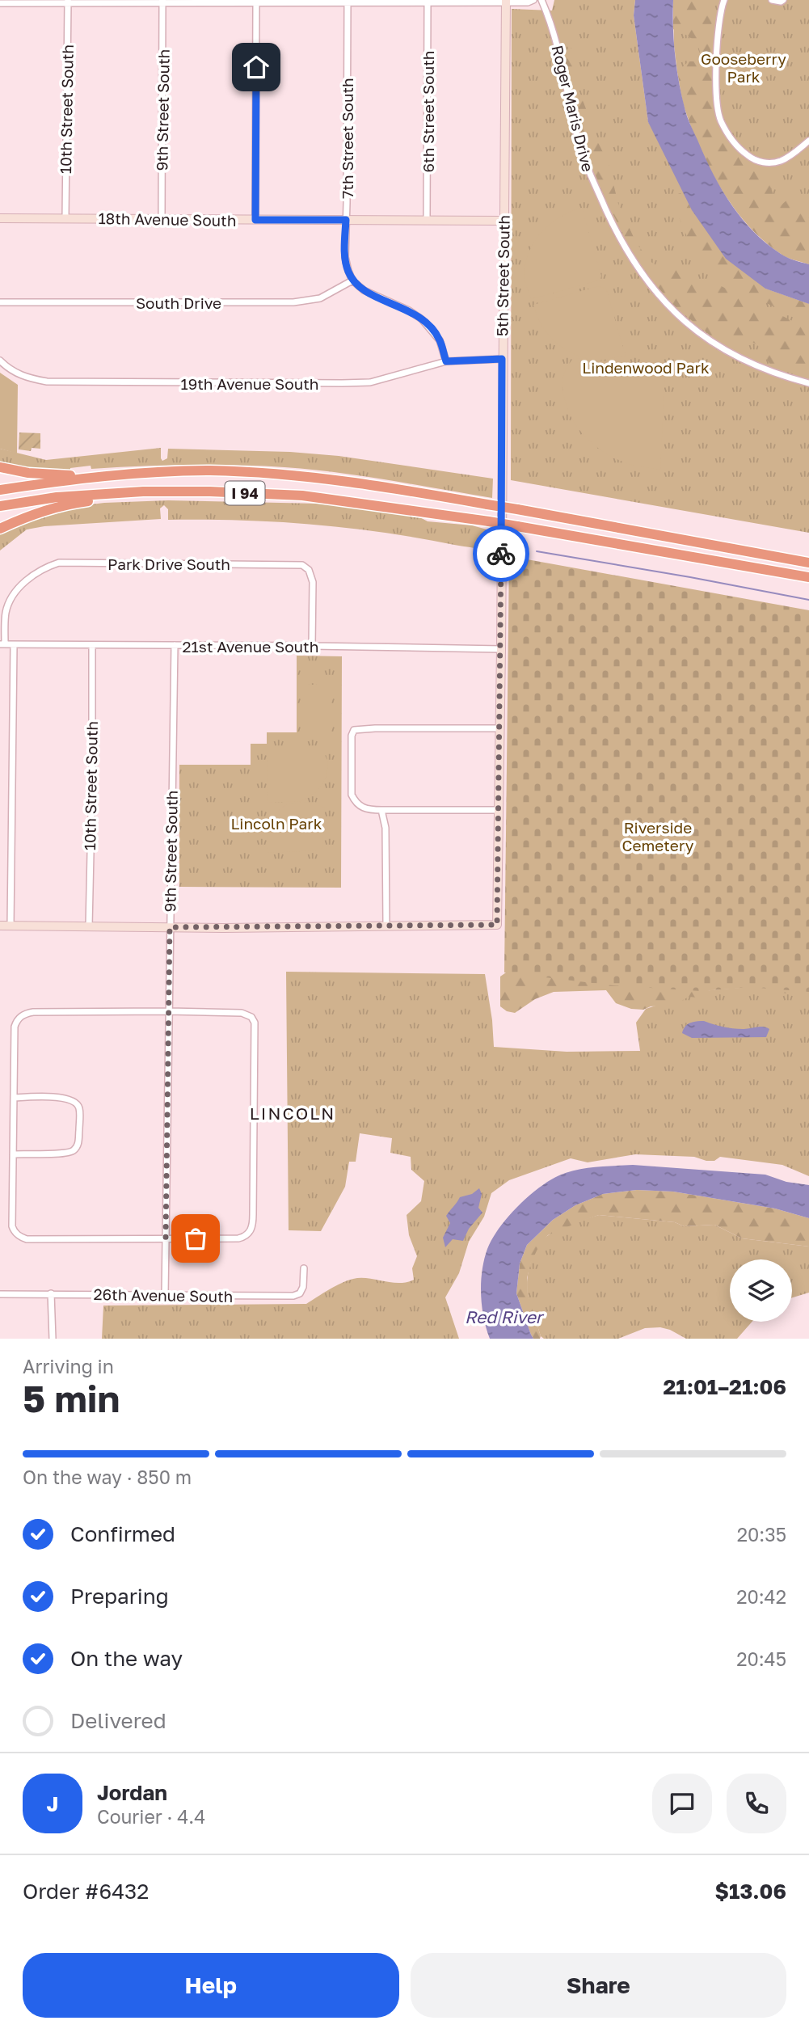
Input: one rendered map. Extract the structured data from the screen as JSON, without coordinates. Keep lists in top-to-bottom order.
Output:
{
  "streets": {
    "highway": ["I 94"],
    "street": [
      "Roger Maris Drive",
      "10th Street South",
      "9th Street South",
      "6th Street South",
      "7th Street South",
      "18th Avenue South",
      "5th Street South",
      "South Drive",
      "19th Avenue South",
      "Park Drive South",
      "21st Avenue South",
      "26th Avenue South"
    ]
  },
  "crossings": [
    ["10th Street South", "18th Avenue South"],
    ["10th Street South", "21st Avenue South"],
    ["9th Street South", "18th Avenue South"],
    ["9th Street South", "21st Avenue South"],
    ["9th Street South", "26th Avenue South"],
    ["6th Street South", "18th Avenue South"],
    ["7th Street South", "18th Avenue South"],
    ["7th Street South", "South Drive"],
    ["18th Avenue South", "5th Street South"],
    ["5th Street South", "19th Avenue South"],
    ["5th Street South", "21st Avenue South"],
    ["Park Drive South", "21st Avenue South"]
  ],
  "districts": ["LINCOLN"],
  "water": ["Red River"],
  "parks": [
    "Gooseberry Park",
    "Lindenwood Park",
    "Lincoln Park",
    "Riverside Cemetery"
  ],
  "page": {
    "heading": ["5 min", "Arriving in", "21:01–21:06"],
    "panel": [
      "Jordan",
      "Courier · 4.4",
      "Order #6432",
      "$13.06"
    ],
    "bar": "On the way · 850 m",
    "list": [
      ["Confirmed", "20:35"],
      ["Preparing", "20:42"],
      ["On the way", "20:45"],
      "Delivered"
    ],
    "round": "J",
    "buttons": ["Help", "Share"]
  }
}
